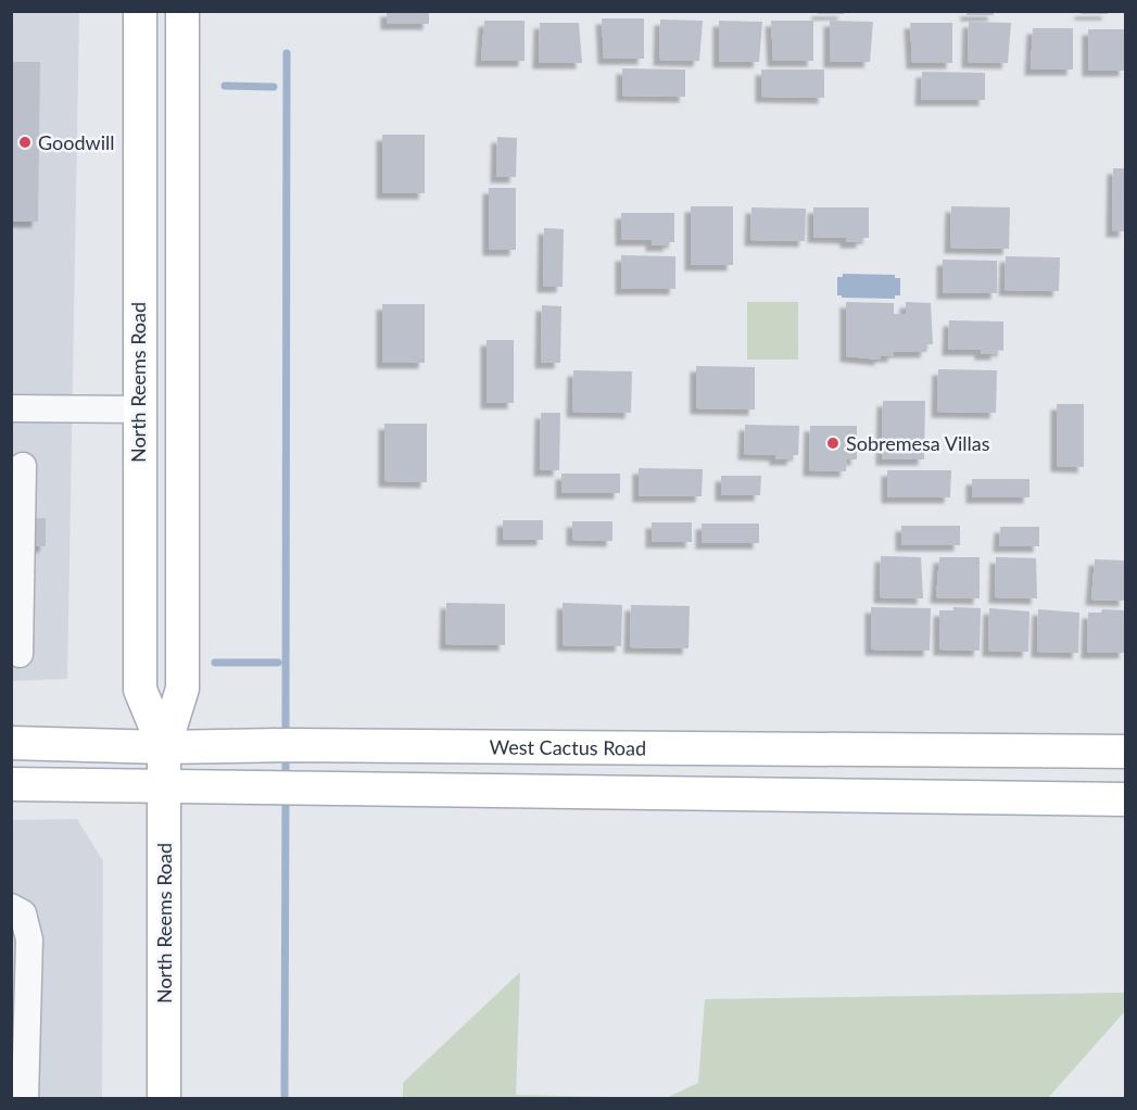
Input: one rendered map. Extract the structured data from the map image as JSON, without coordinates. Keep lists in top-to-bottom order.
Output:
{
  "streets": {
    "main road": ["North Reems Road", "West Cactus Road"]
  },
  "crossings": [
    ["North Reems Road", "West Cactus Road"]
  ],
  "places": ["Goodwill", "Sobremesa Villas"]
}
